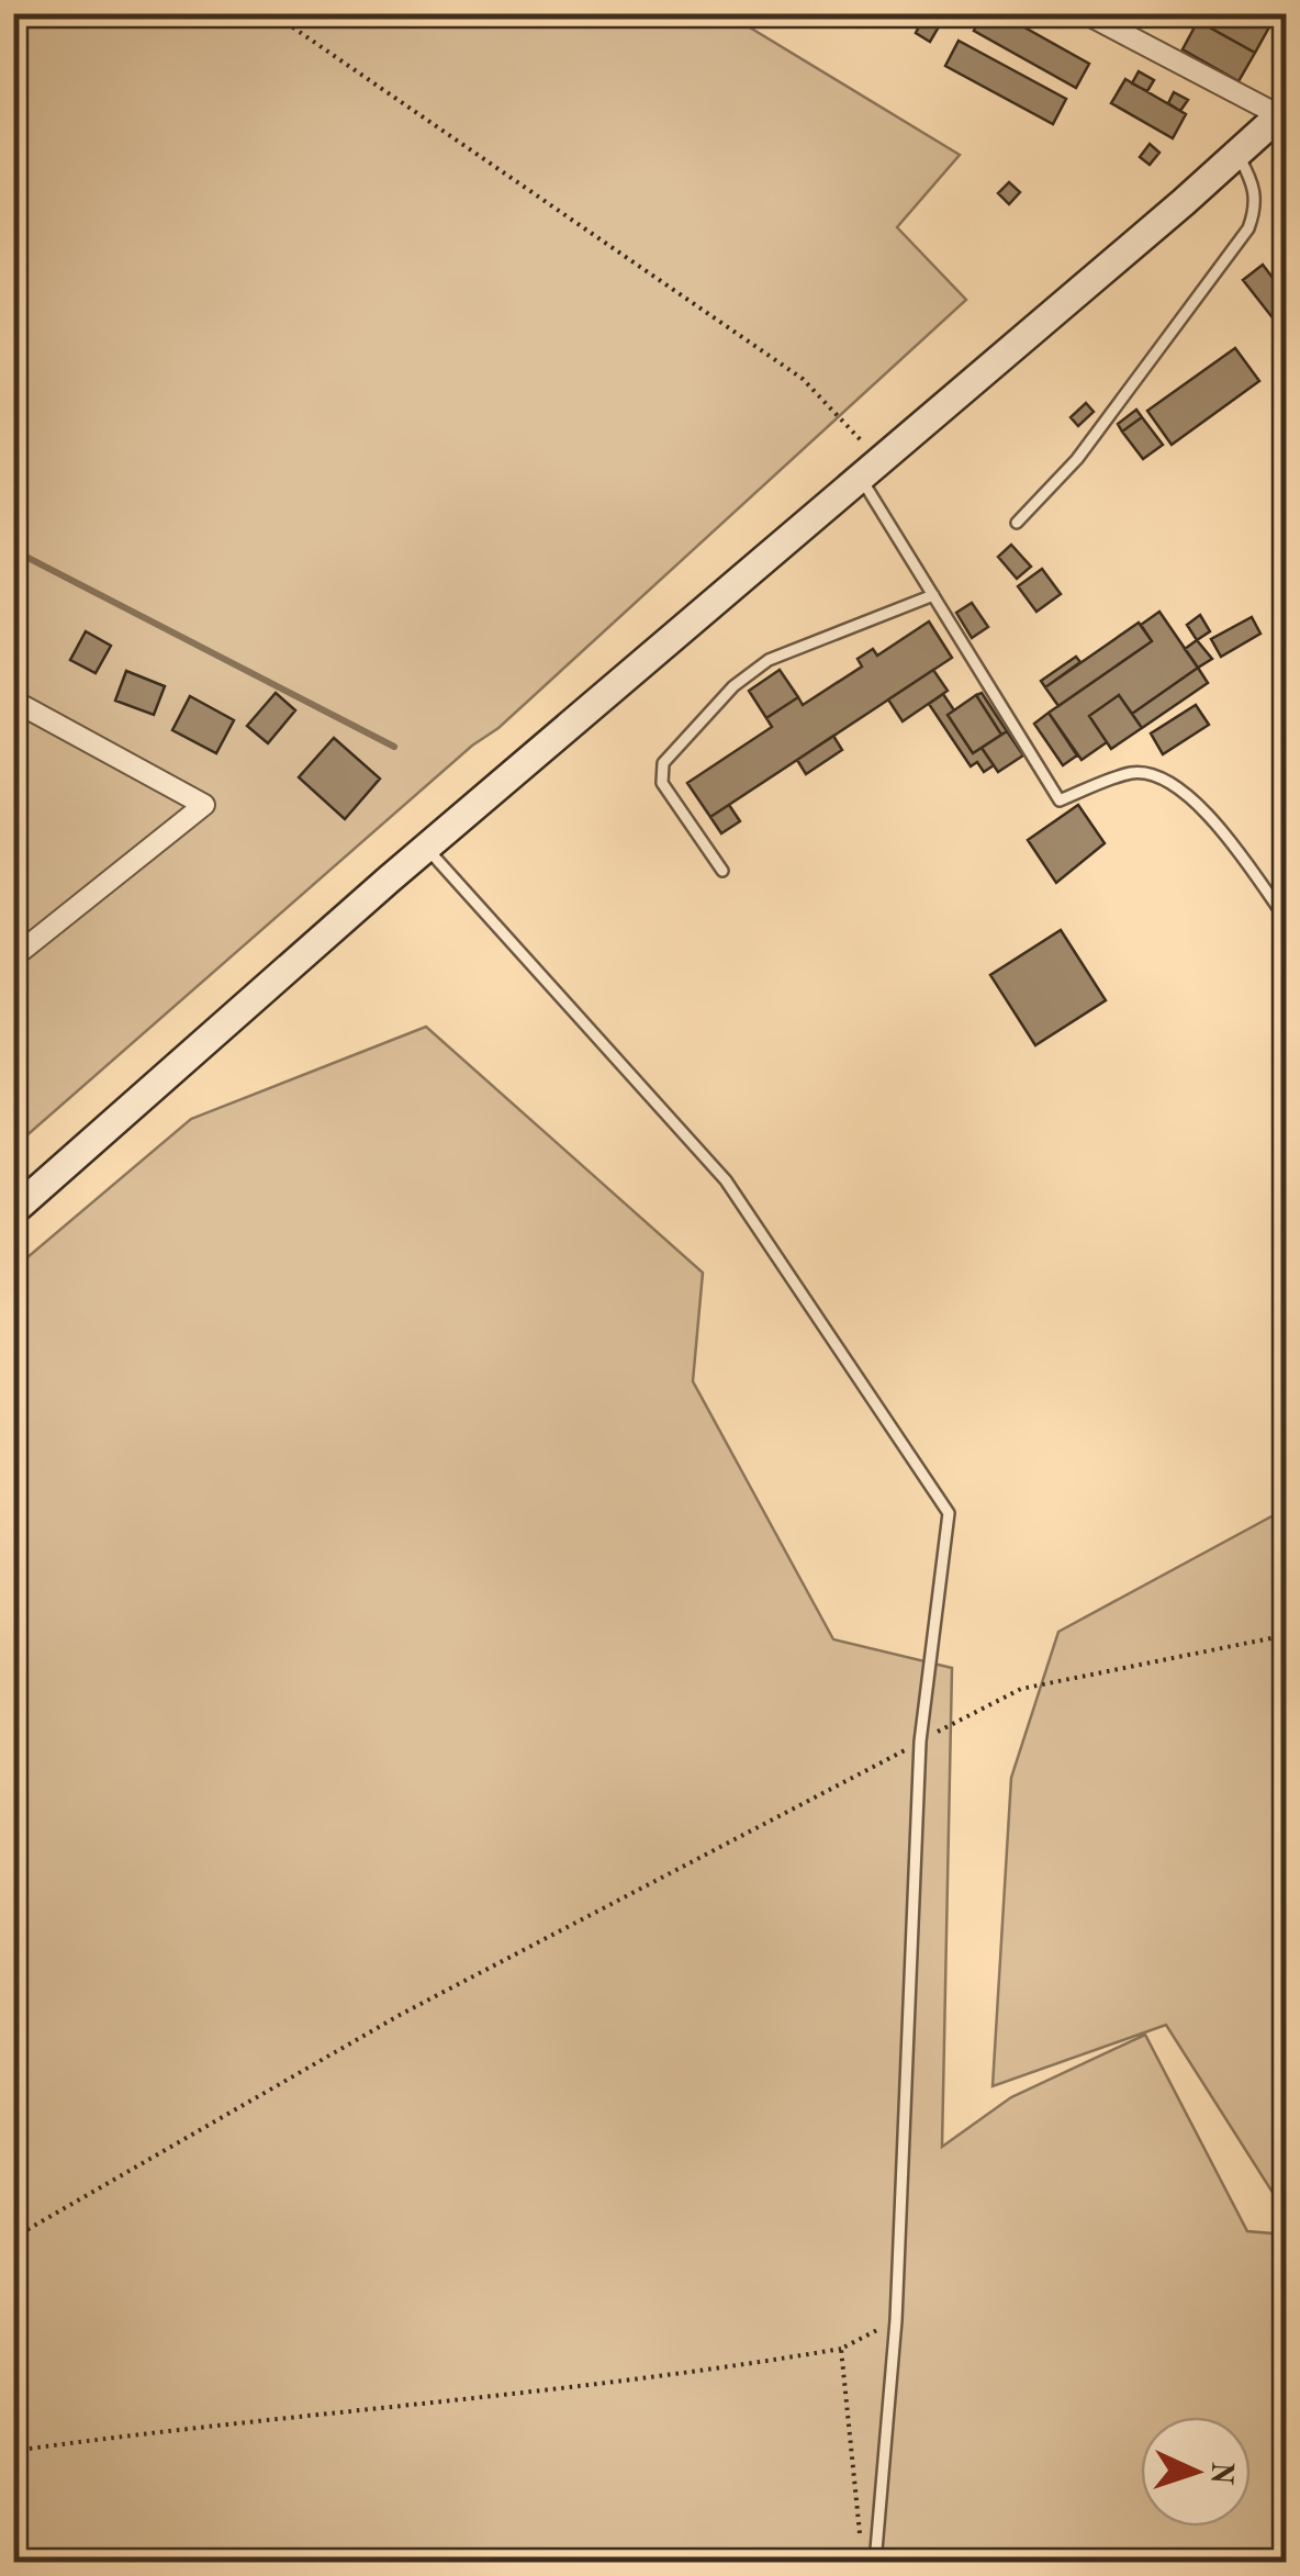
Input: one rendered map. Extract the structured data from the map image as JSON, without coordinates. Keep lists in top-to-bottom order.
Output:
{
  "north": "right"
}
